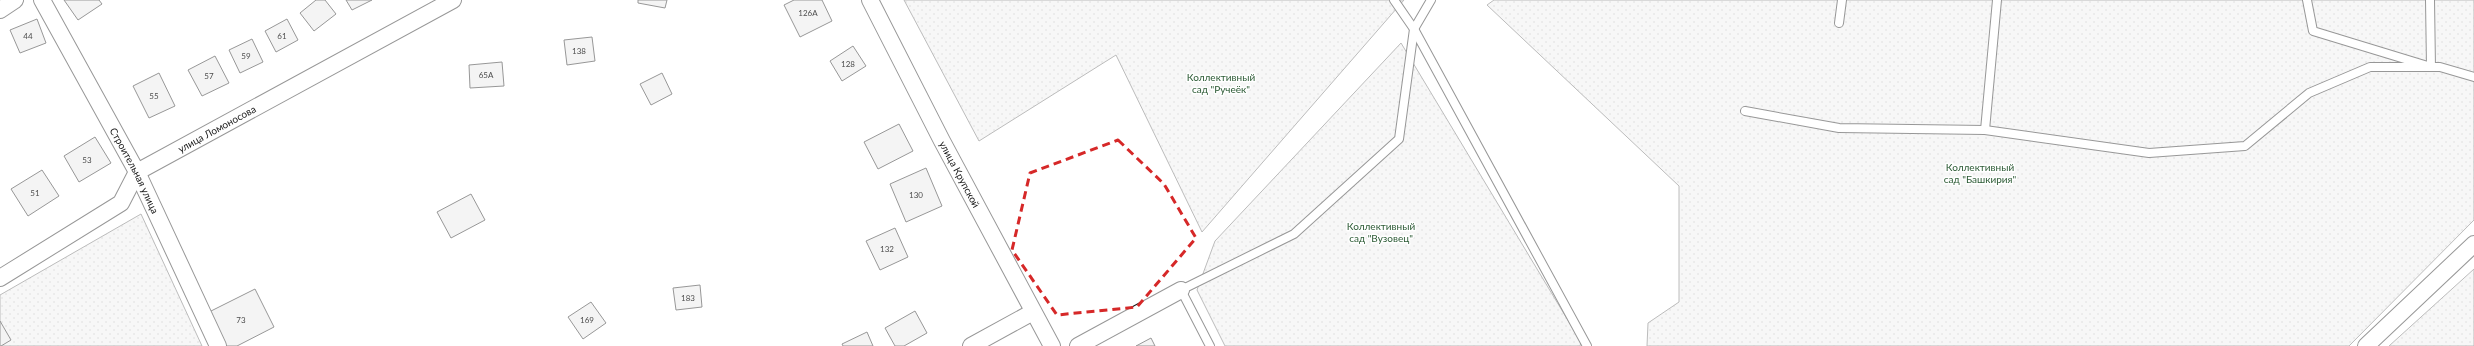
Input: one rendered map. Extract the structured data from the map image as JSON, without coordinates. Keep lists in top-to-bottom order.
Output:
{
  "streets": {
    "street": ["улица Ломоносова", "Строительная улица", "улица Крупской"]
  },
  "crossings": [
    ["улица Ломоносова", "Строительная улица"]
  ],
  "parks": ["Коллективный сад \"Ручеёк\"", "Коллективный сад \"Башкирия\"", "Коллективный сад \"Вузовец\""],
  "house_numbers": [
    "126А",
    "44",
    "61",
    "138",
    "59",
    "128",
    "65А",
    "57",
    "55",
    "53",
    "51",
    "130",
    "132",
    "183",
    "73",
    "169"
  ]
}
